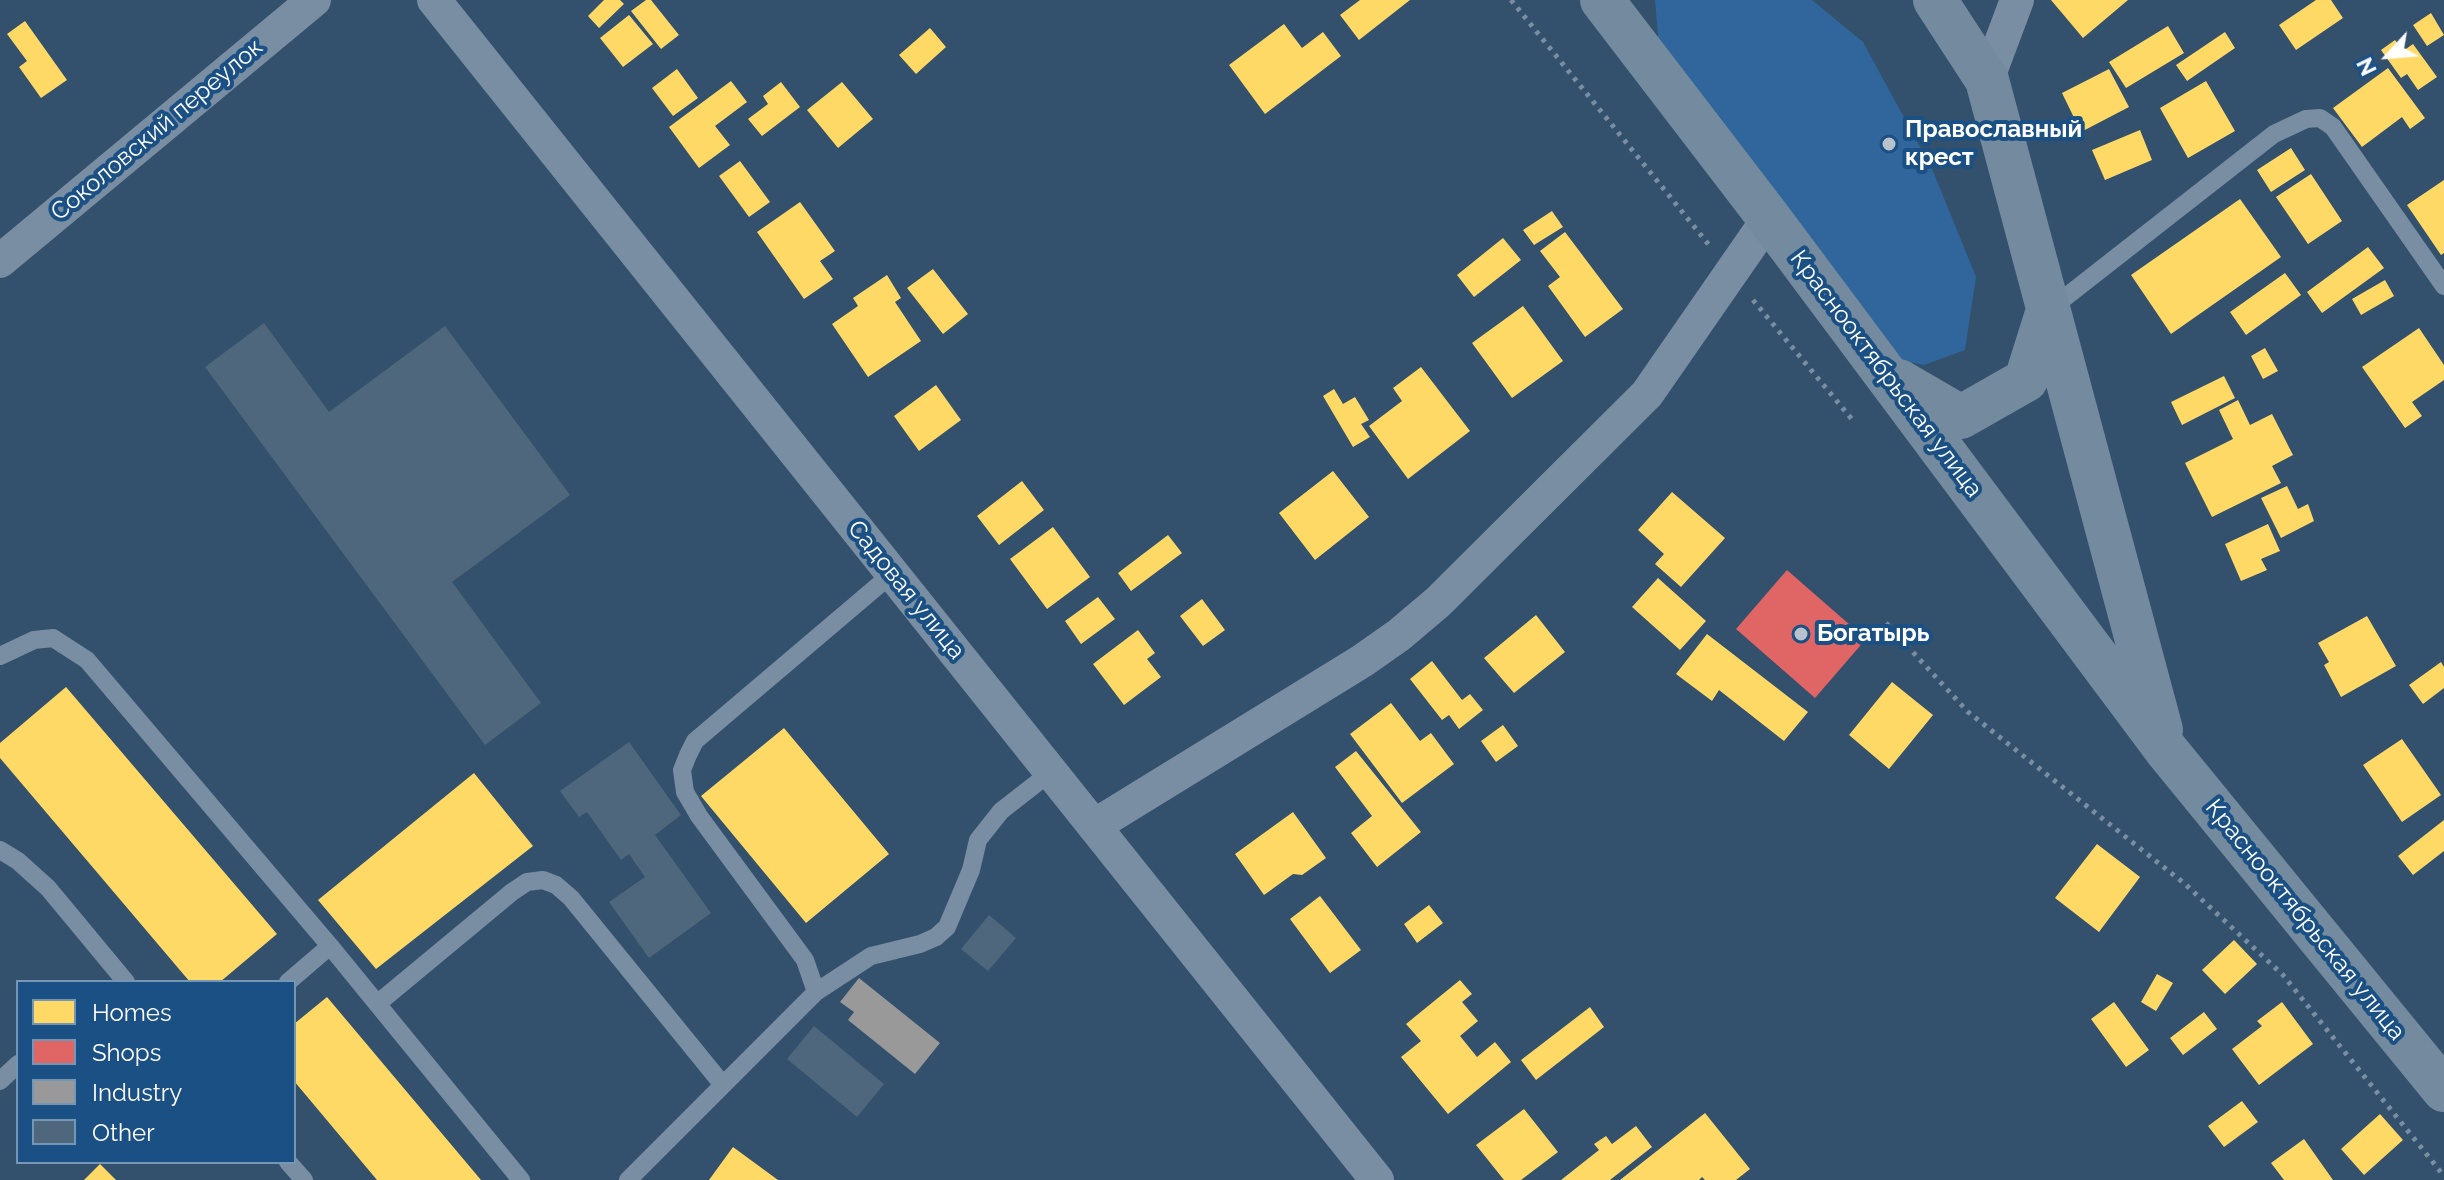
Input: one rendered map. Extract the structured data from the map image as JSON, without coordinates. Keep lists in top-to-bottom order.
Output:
{
  "streets": {
    "main road": ["Краснооктябрьская улица"],
    "street": ["Соколовский переулок", "Садовая улица"]
  },
  "places": ["Православный крест", "Богатырь"],
  "legend": [
    "Homes",
    "Shops",
    "Industry",
    "Other"
  ],
  "north": "bottom left"
}
